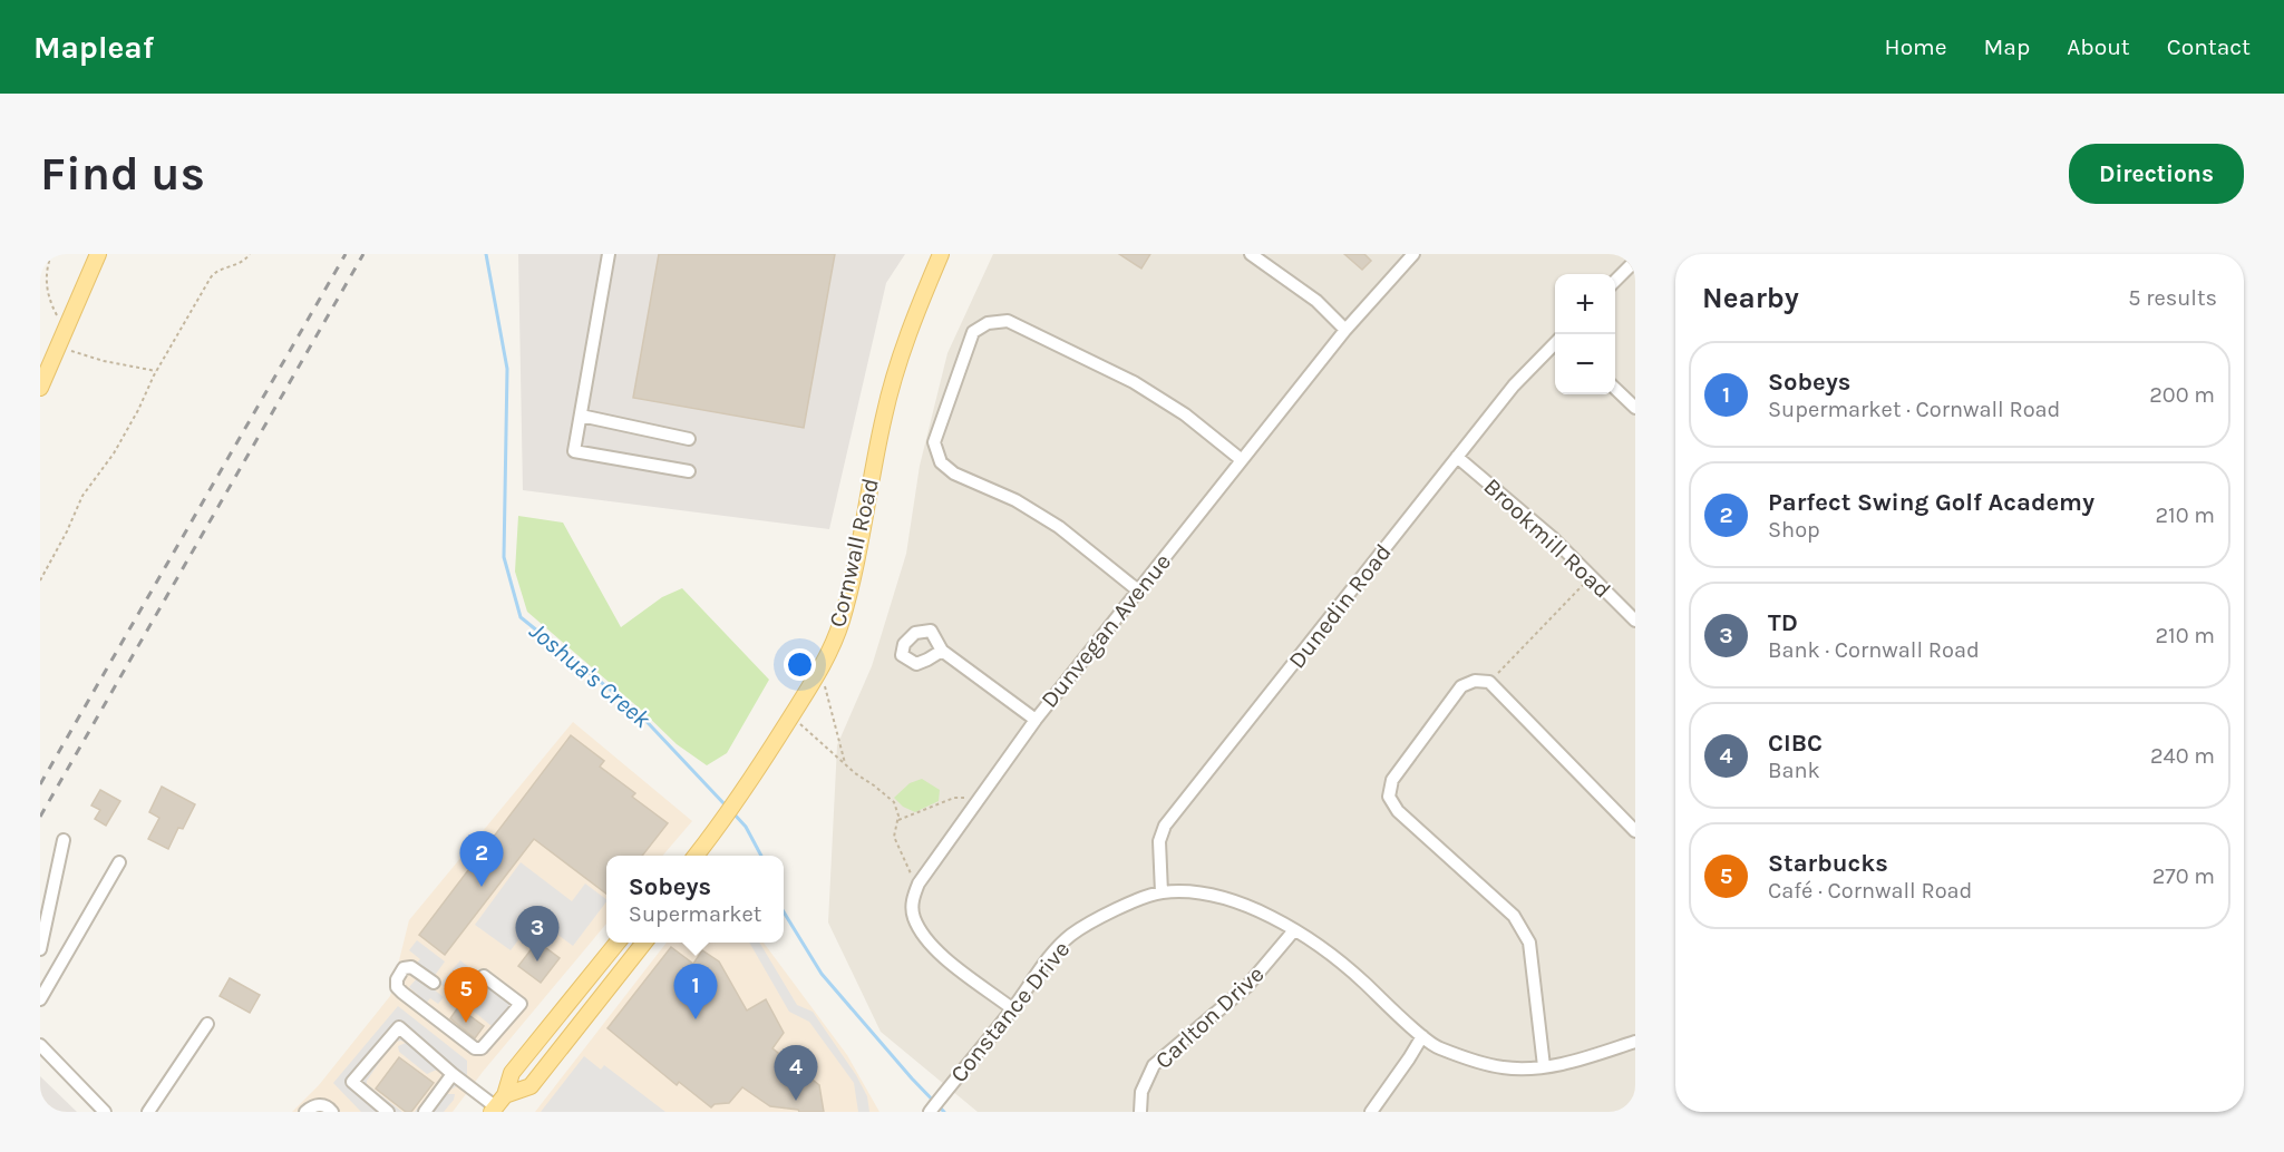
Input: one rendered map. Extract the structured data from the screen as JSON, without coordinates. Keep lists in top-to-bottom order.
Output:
{
  "streets": {
    "main road": ["Cornwall Road"],
    "street": [
      "Brookmill Road",
      "Dunedin Road",
      "Dunvegan Avenue",
      "Constance Drive",
      "Carlton Drive"
    ]
  },
  "crossings": [
    ["Brookmill Road", "Dunedin Road"],
    ["Dunedin Road", "Constance Drive"],
    ["Dunvegan Avenue", "Constance Drive"],
    ["Constance Drive", "Carlton Drive"]
  ],
  "water": ["Joshua's Creek"],
  "page": {
    "header": "Mapleaf",
    "nav": [
      "Home",
      "Map",
      "About",
      "Contact"
    ],
    "buttons": "Directions",
    "title": "Find us",
    "heading": ["Nearby", "5 results"],
    "map_buttons": ["+", "−"],
    "list": [
      {
        "mark": "1",
        "name": "Sobeys",
        "note": "Supermarket · Cornwall Road",
        "value": "200 m"
      },
      {
        "mark": "2",
        "name": "Parfect Swing Golf Academy",
        "note": "Shop",
        "value": "210 m"
      },
      {
        "mark": "3",
        "name": "TD",
        "note": "Bank · Cornwall Road",
        "value": "210 m"
      },
      {
        "mark": "4",
        "name": "CIBC",
        "note": "Bank",
        "value": "240 m"
      },
      {
        "mark": "5",
        "name": "Starbucks",
        "note": "Café · Cornwall Road",
        "value": "270 m"
      }
    ],
    "pins": [
      "2",
      "3",
      "1",
      "5",
      "4"
    ],
    "popup": ["Sobeys", "Supermarket"]
  }
}
